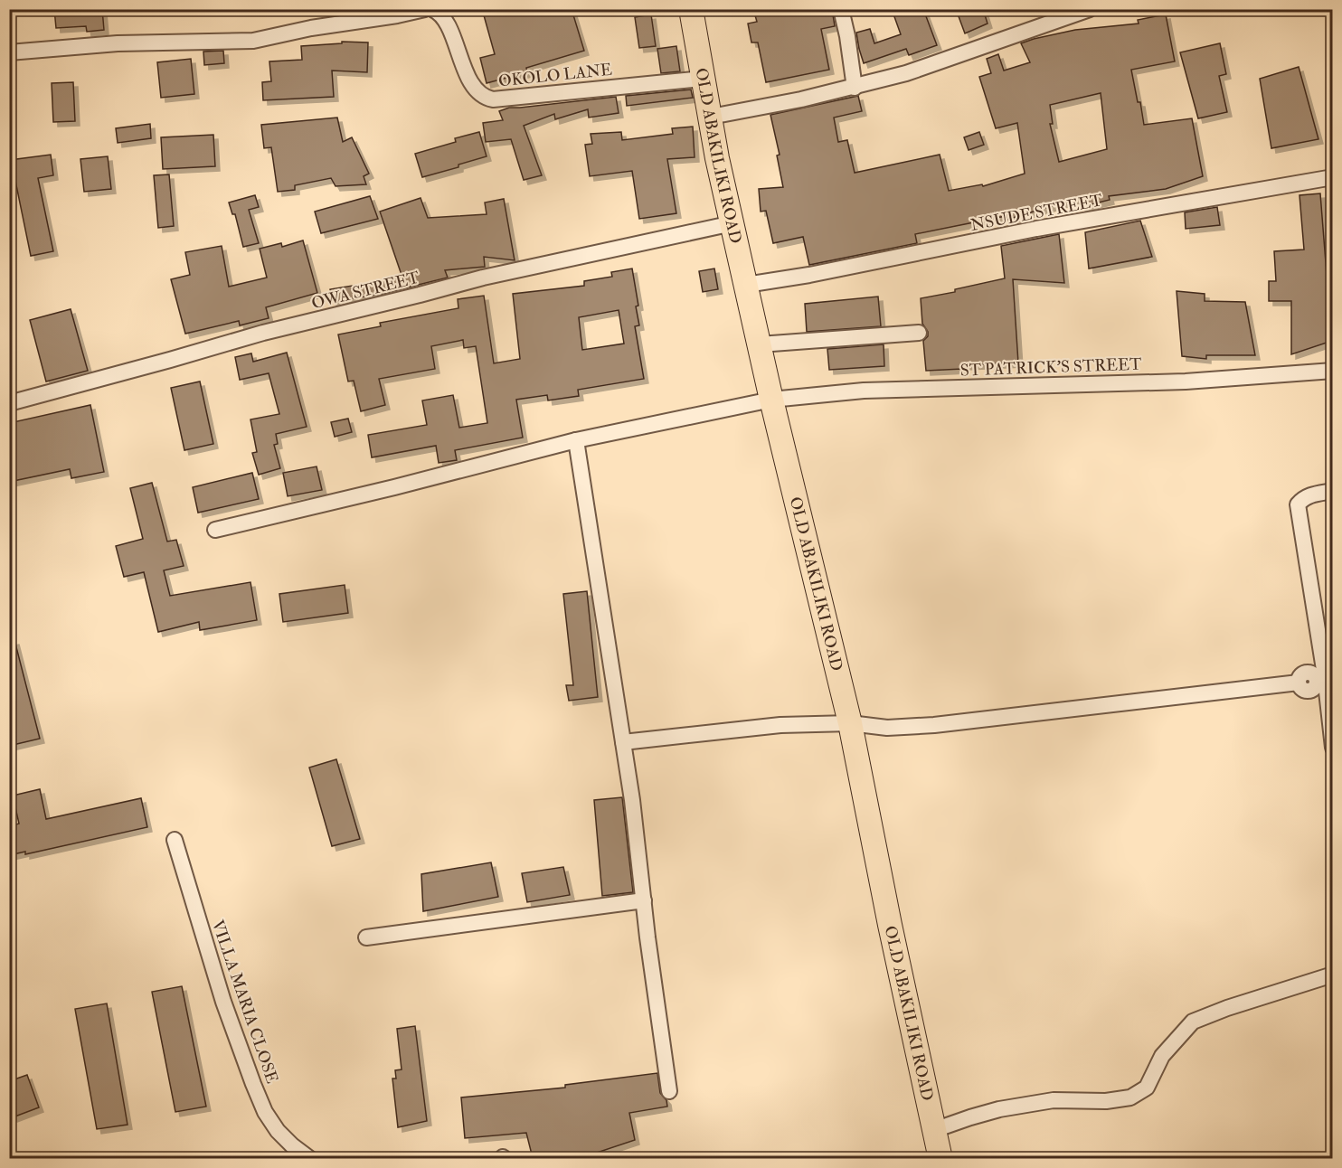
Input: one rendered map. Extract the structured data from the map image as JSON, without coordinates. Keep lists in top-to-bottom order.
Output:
{
  "streets": {
    "main road": ["OLD ABAKILIKI ROAD"],
    "street": [
      "OKOLO LANE",
      "NSUDE STREET",
      "OWA STREET",
      "ST PATRICK'S STREET",
      "VILLA MARIA CLOSE"
    ]
  },
  "crossings": [
    ["OKOLO LANE", "OLD ABAKILIKI ROAD"],
    ["OLD ABAKILIKI ROAD", "NSUDE STREET"],
    ["OLD ABAKILIKI ROAD", "OWA STREET"],
    ["OLD ABAKILIKI ROAD", "ST PATRICK'S STREET"]
  ]
}
